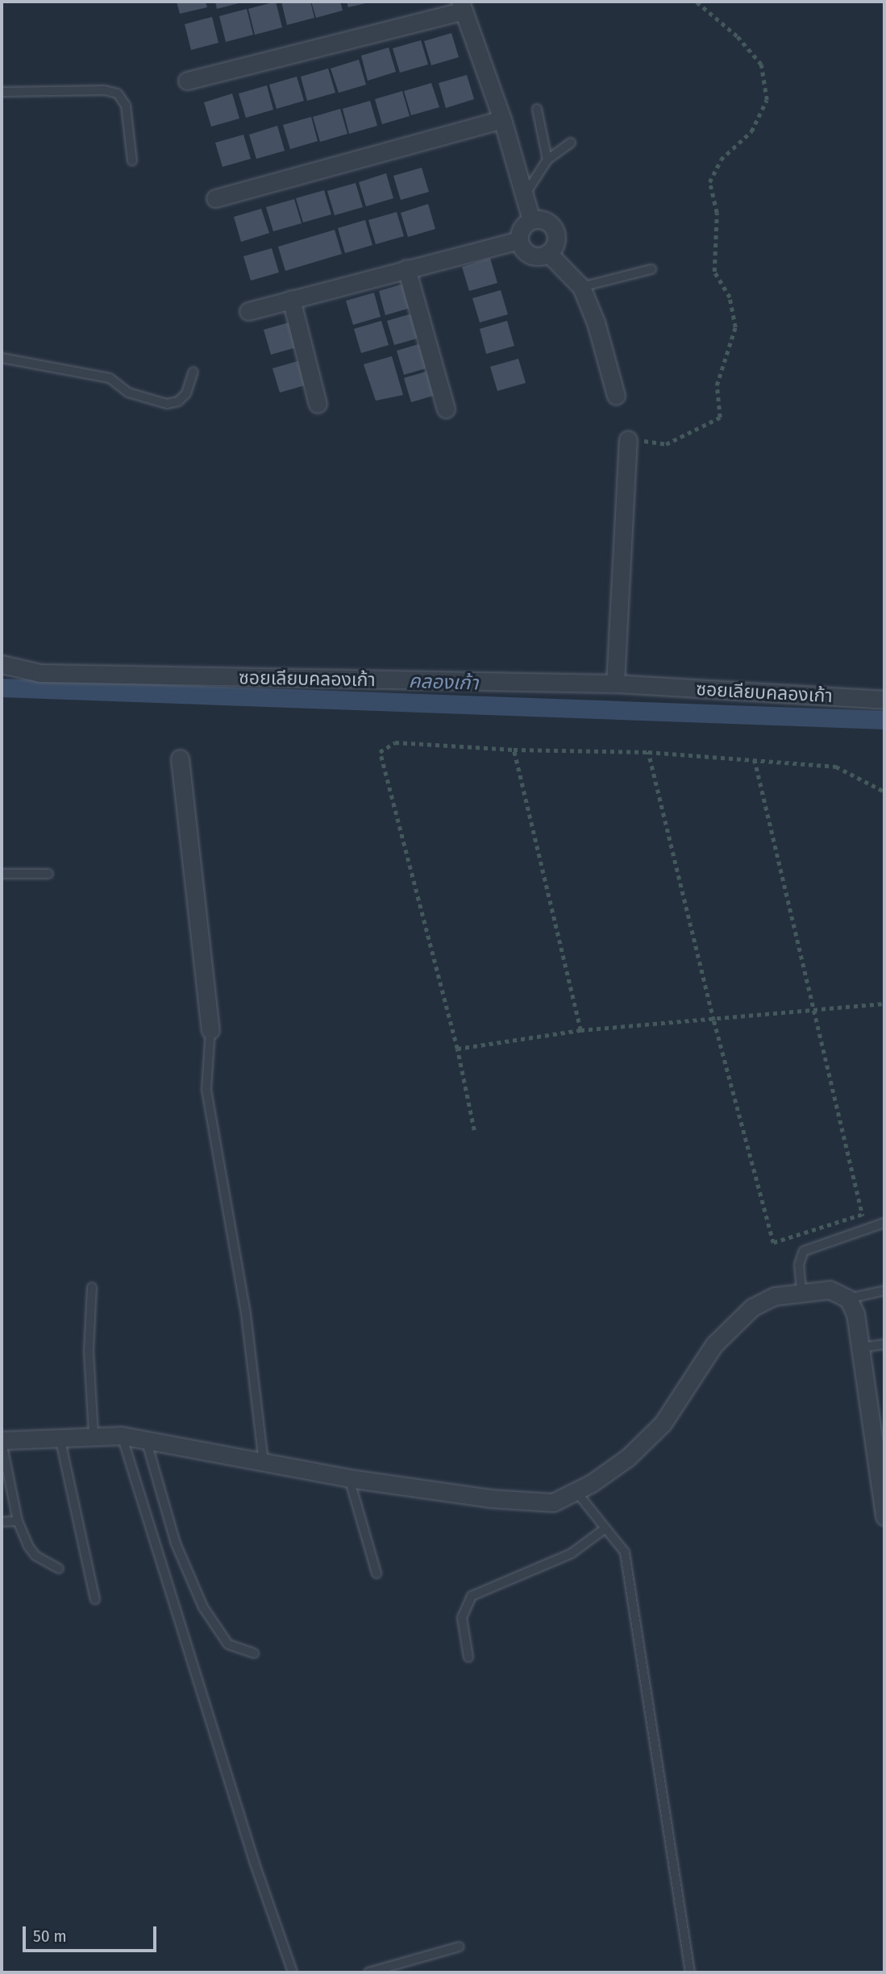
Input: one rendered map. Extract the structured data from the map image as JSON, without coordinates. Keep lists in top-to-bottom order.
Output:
{
  "streets": {
    "street": ["ซอยเลียบคลองเก้า"]
  },
  "water": ["คลองเก้า"],
  "scale_bar": "50 m"
}
